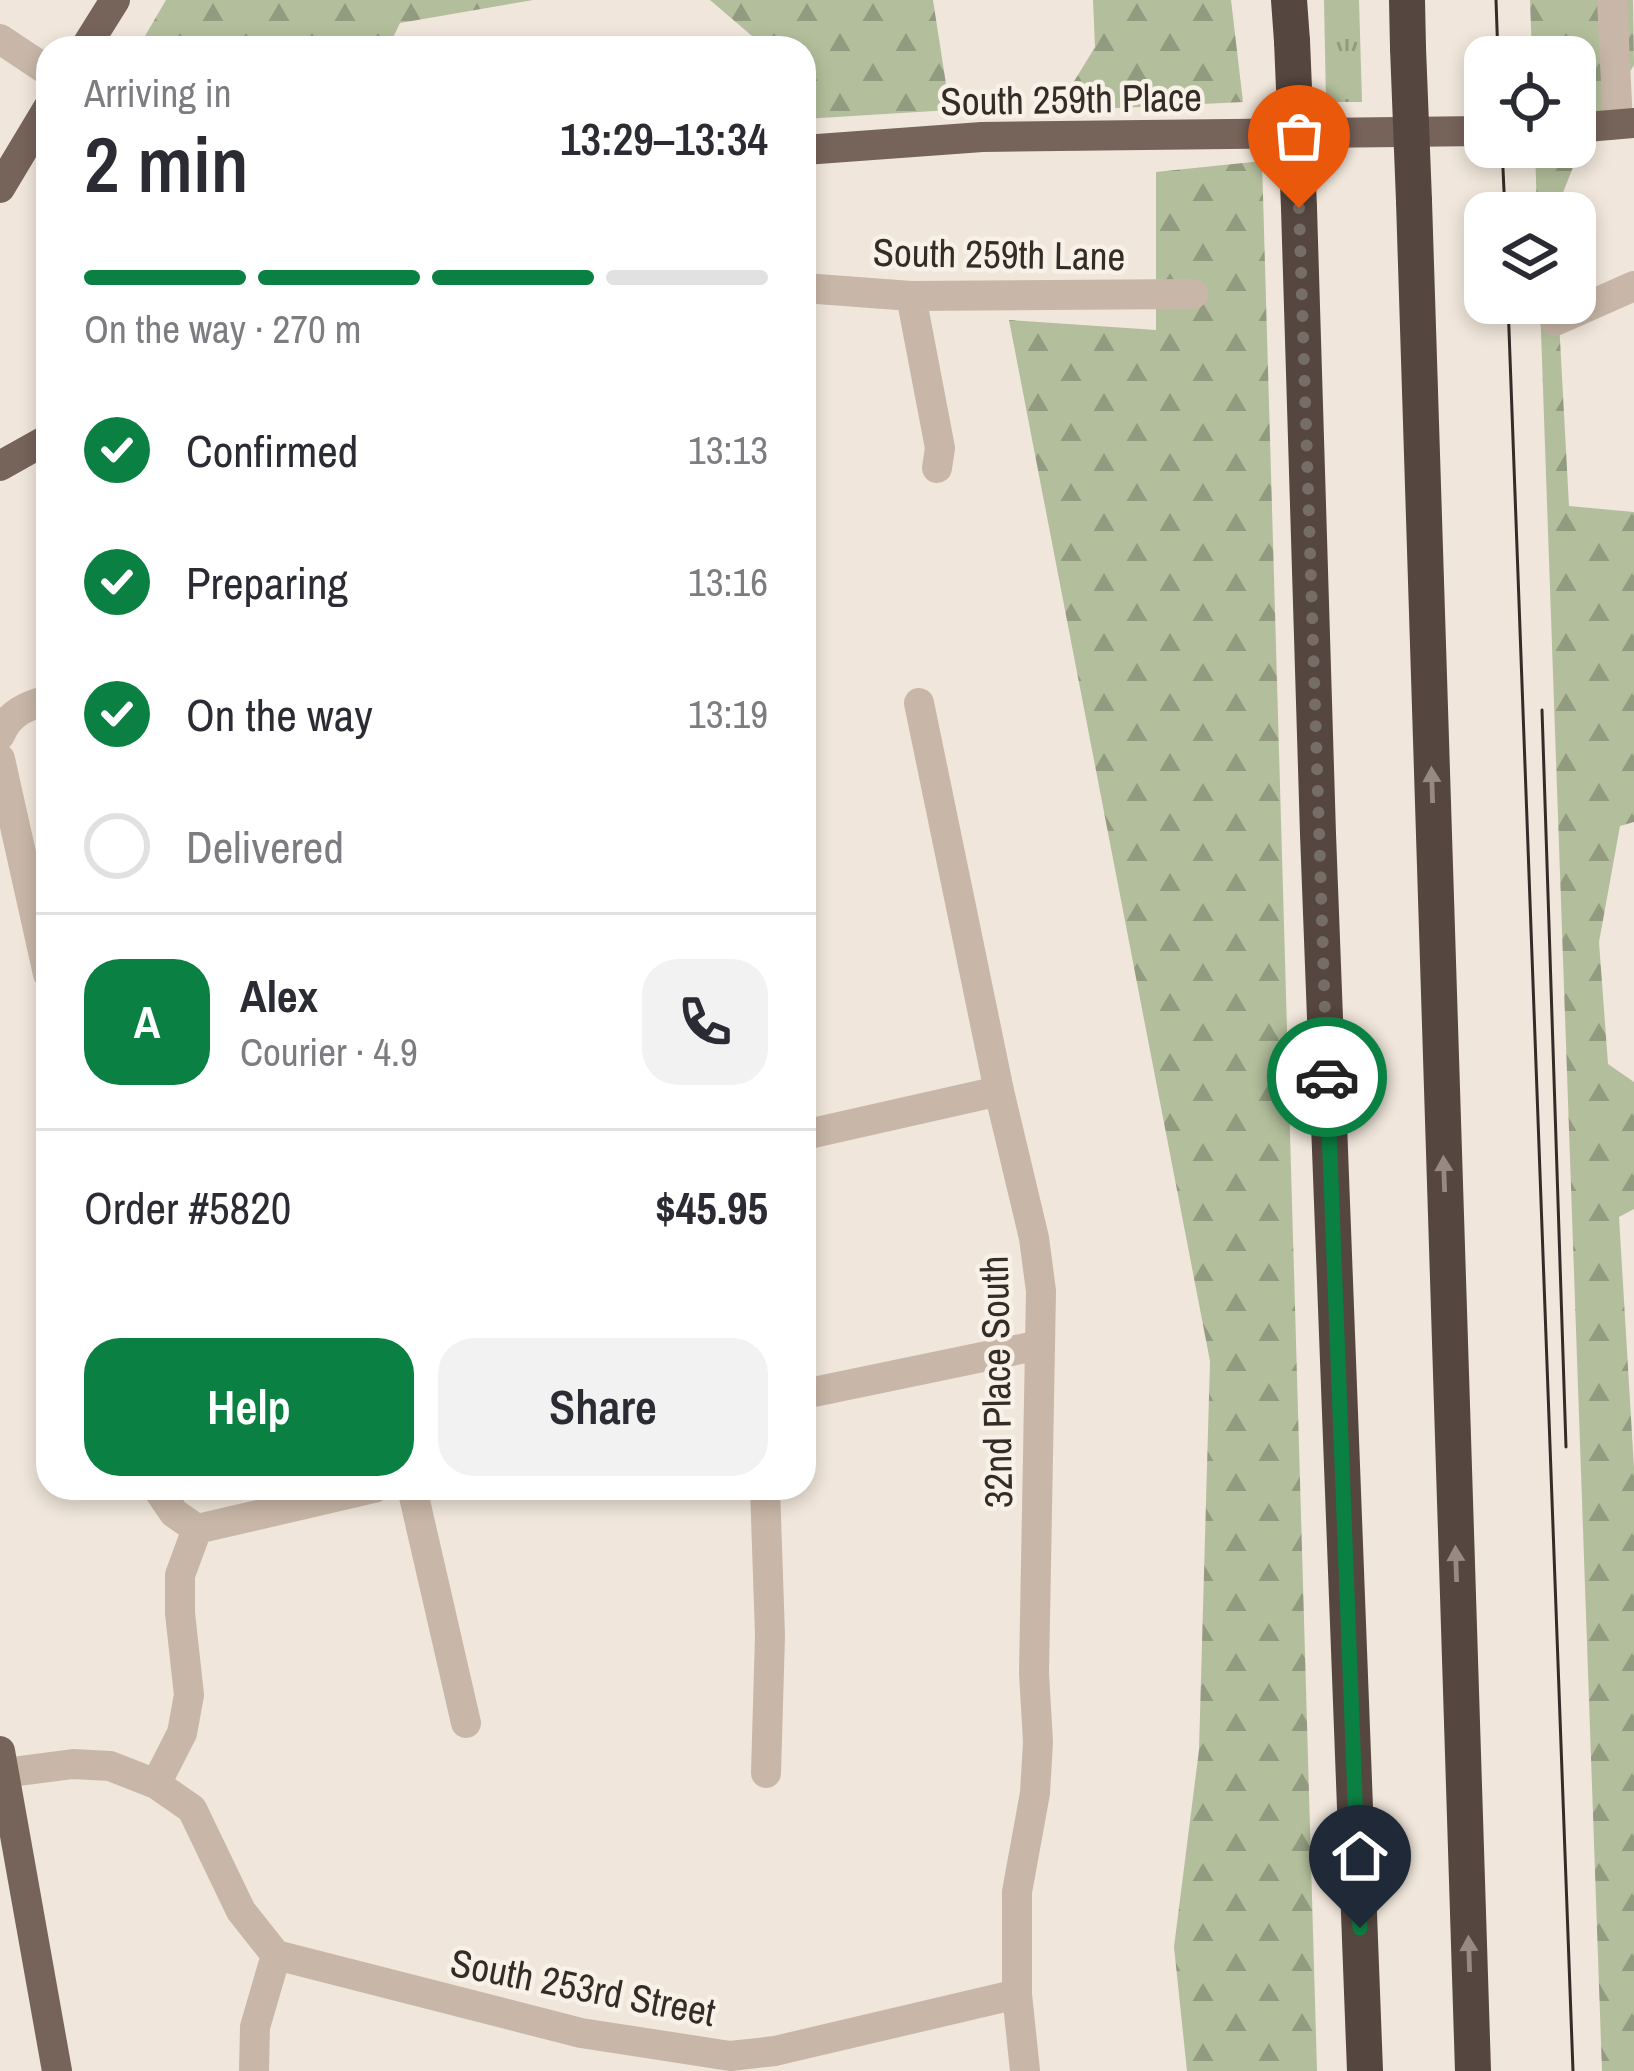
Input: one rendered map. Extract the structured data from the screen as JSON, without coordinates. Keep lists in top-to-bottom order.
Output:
{
  "streets": {
    "main road": ["South 259th Place"],
    "street": ["South 259th Lane", "32nd Place South", "South 253rd Street"]
  },
  "crossings": [
    ["32nd Place South", "South 253rd Street"]
  ],
  "page": {
    "heading": ["2 min", "Arriving in", "13:29–13:34"],
    "panel": [
      "Alex",
      "Courier · 4.9",
      "Order #5820",
      "$45.95"
    ],
    "bar": "On the way · 270 m",
    "list": [
      ["Confirmed", "13:13"],
      ["Preparing", "13:16"],
      ["On the way", "13:19"],
      "Delivered"
    ],
    "round": "A",
    "buttons": ["Help", "Share"]
  }
}
